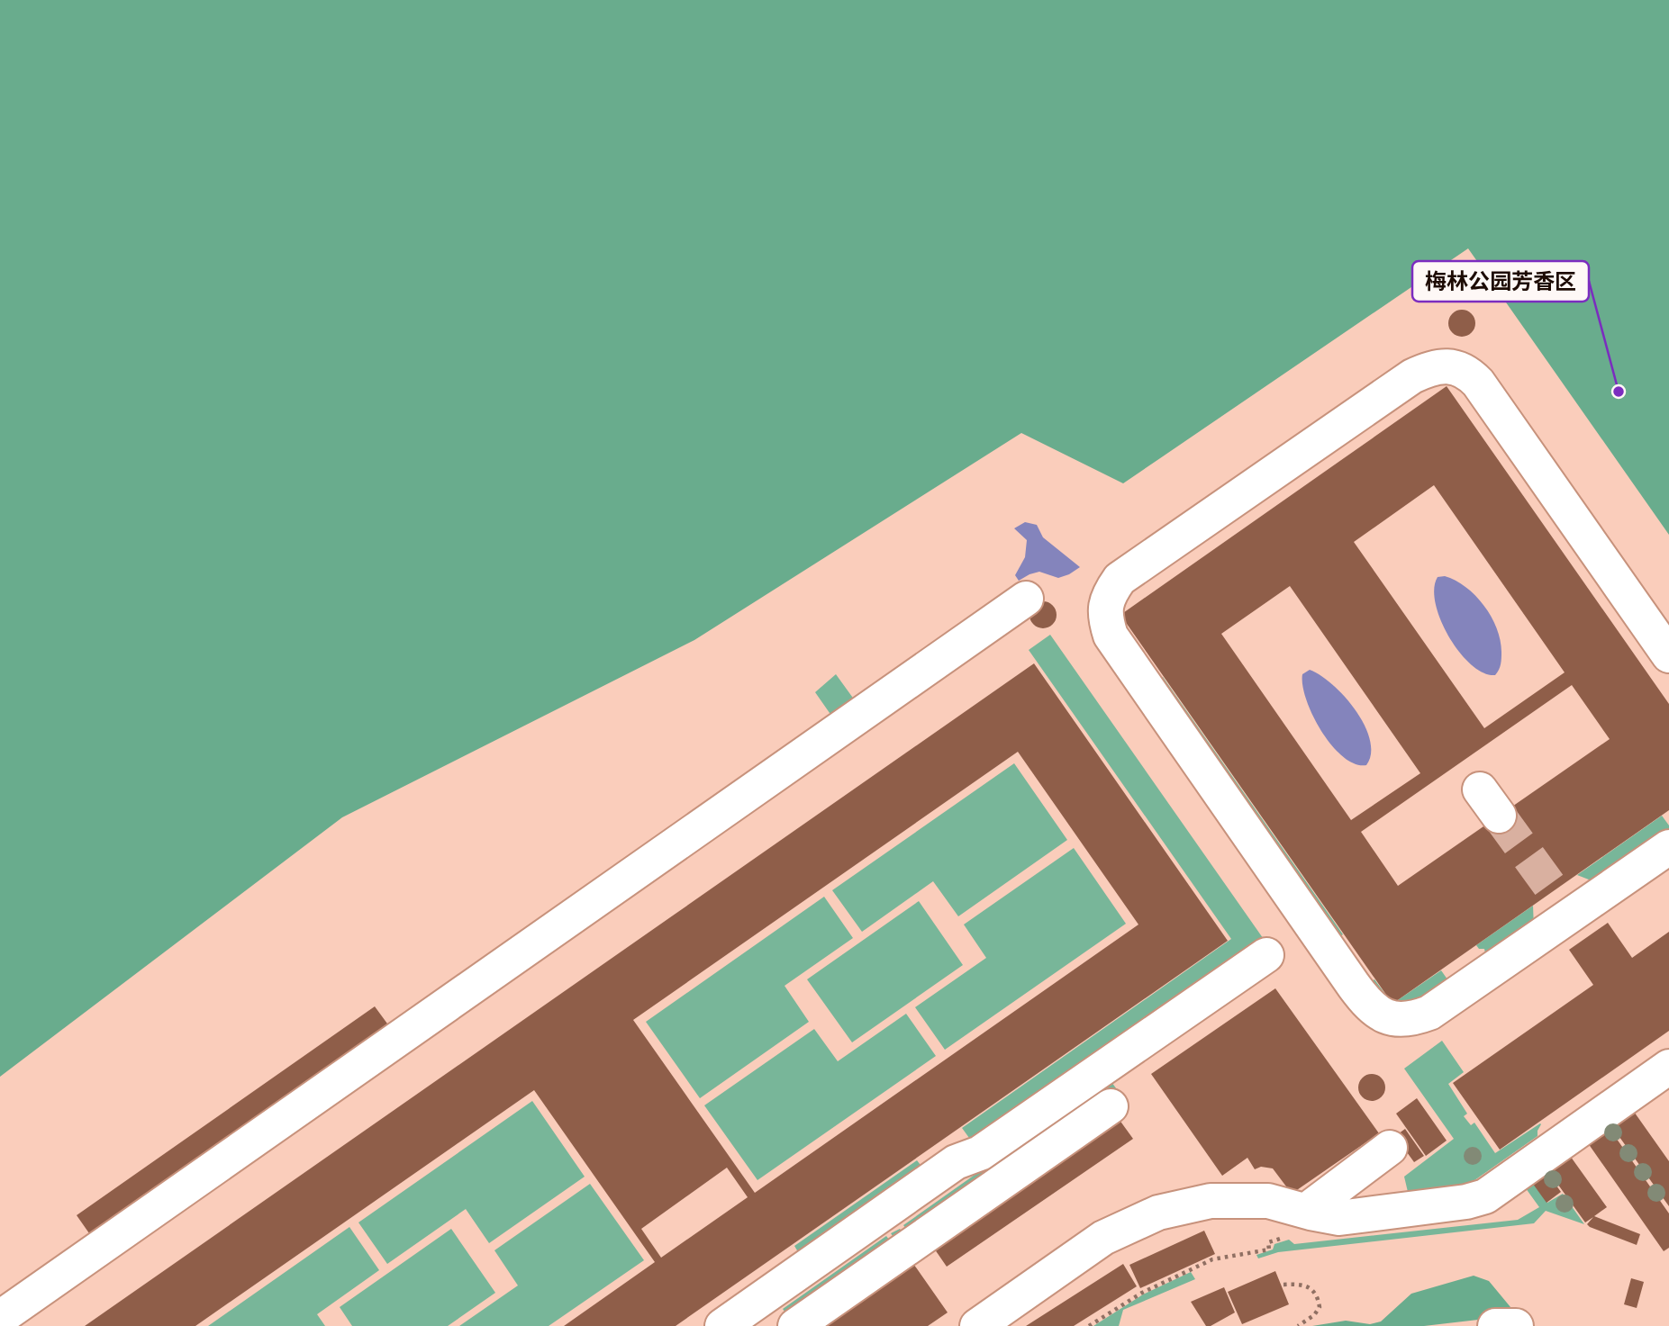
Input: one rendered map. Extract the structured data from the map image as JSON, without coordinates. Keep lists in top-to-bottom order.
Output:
{
  "places": ["梅林公园芳香区"]
}
